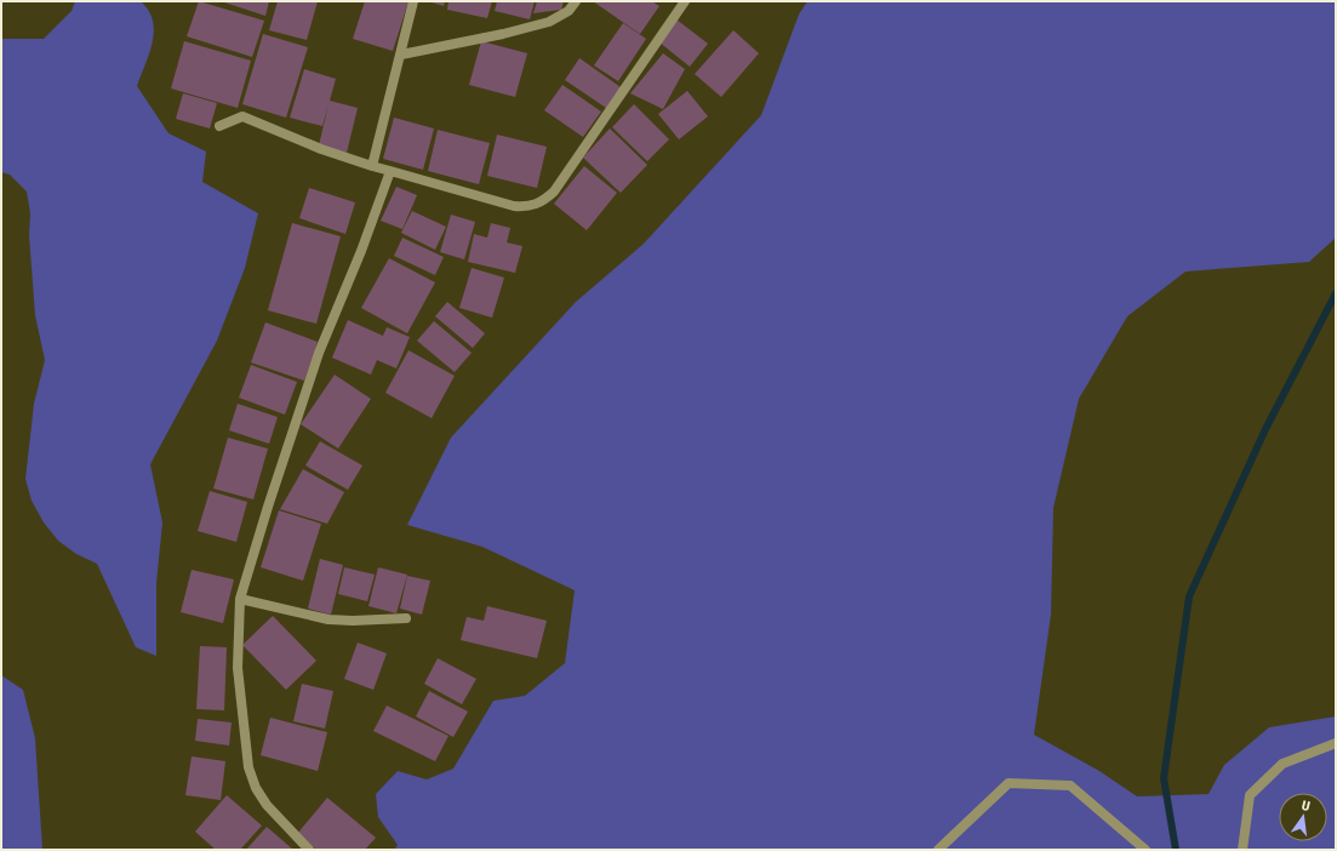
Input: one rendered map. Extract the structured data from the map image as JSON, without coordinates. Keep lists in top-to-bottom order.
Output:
{
  "north": "top"
}
